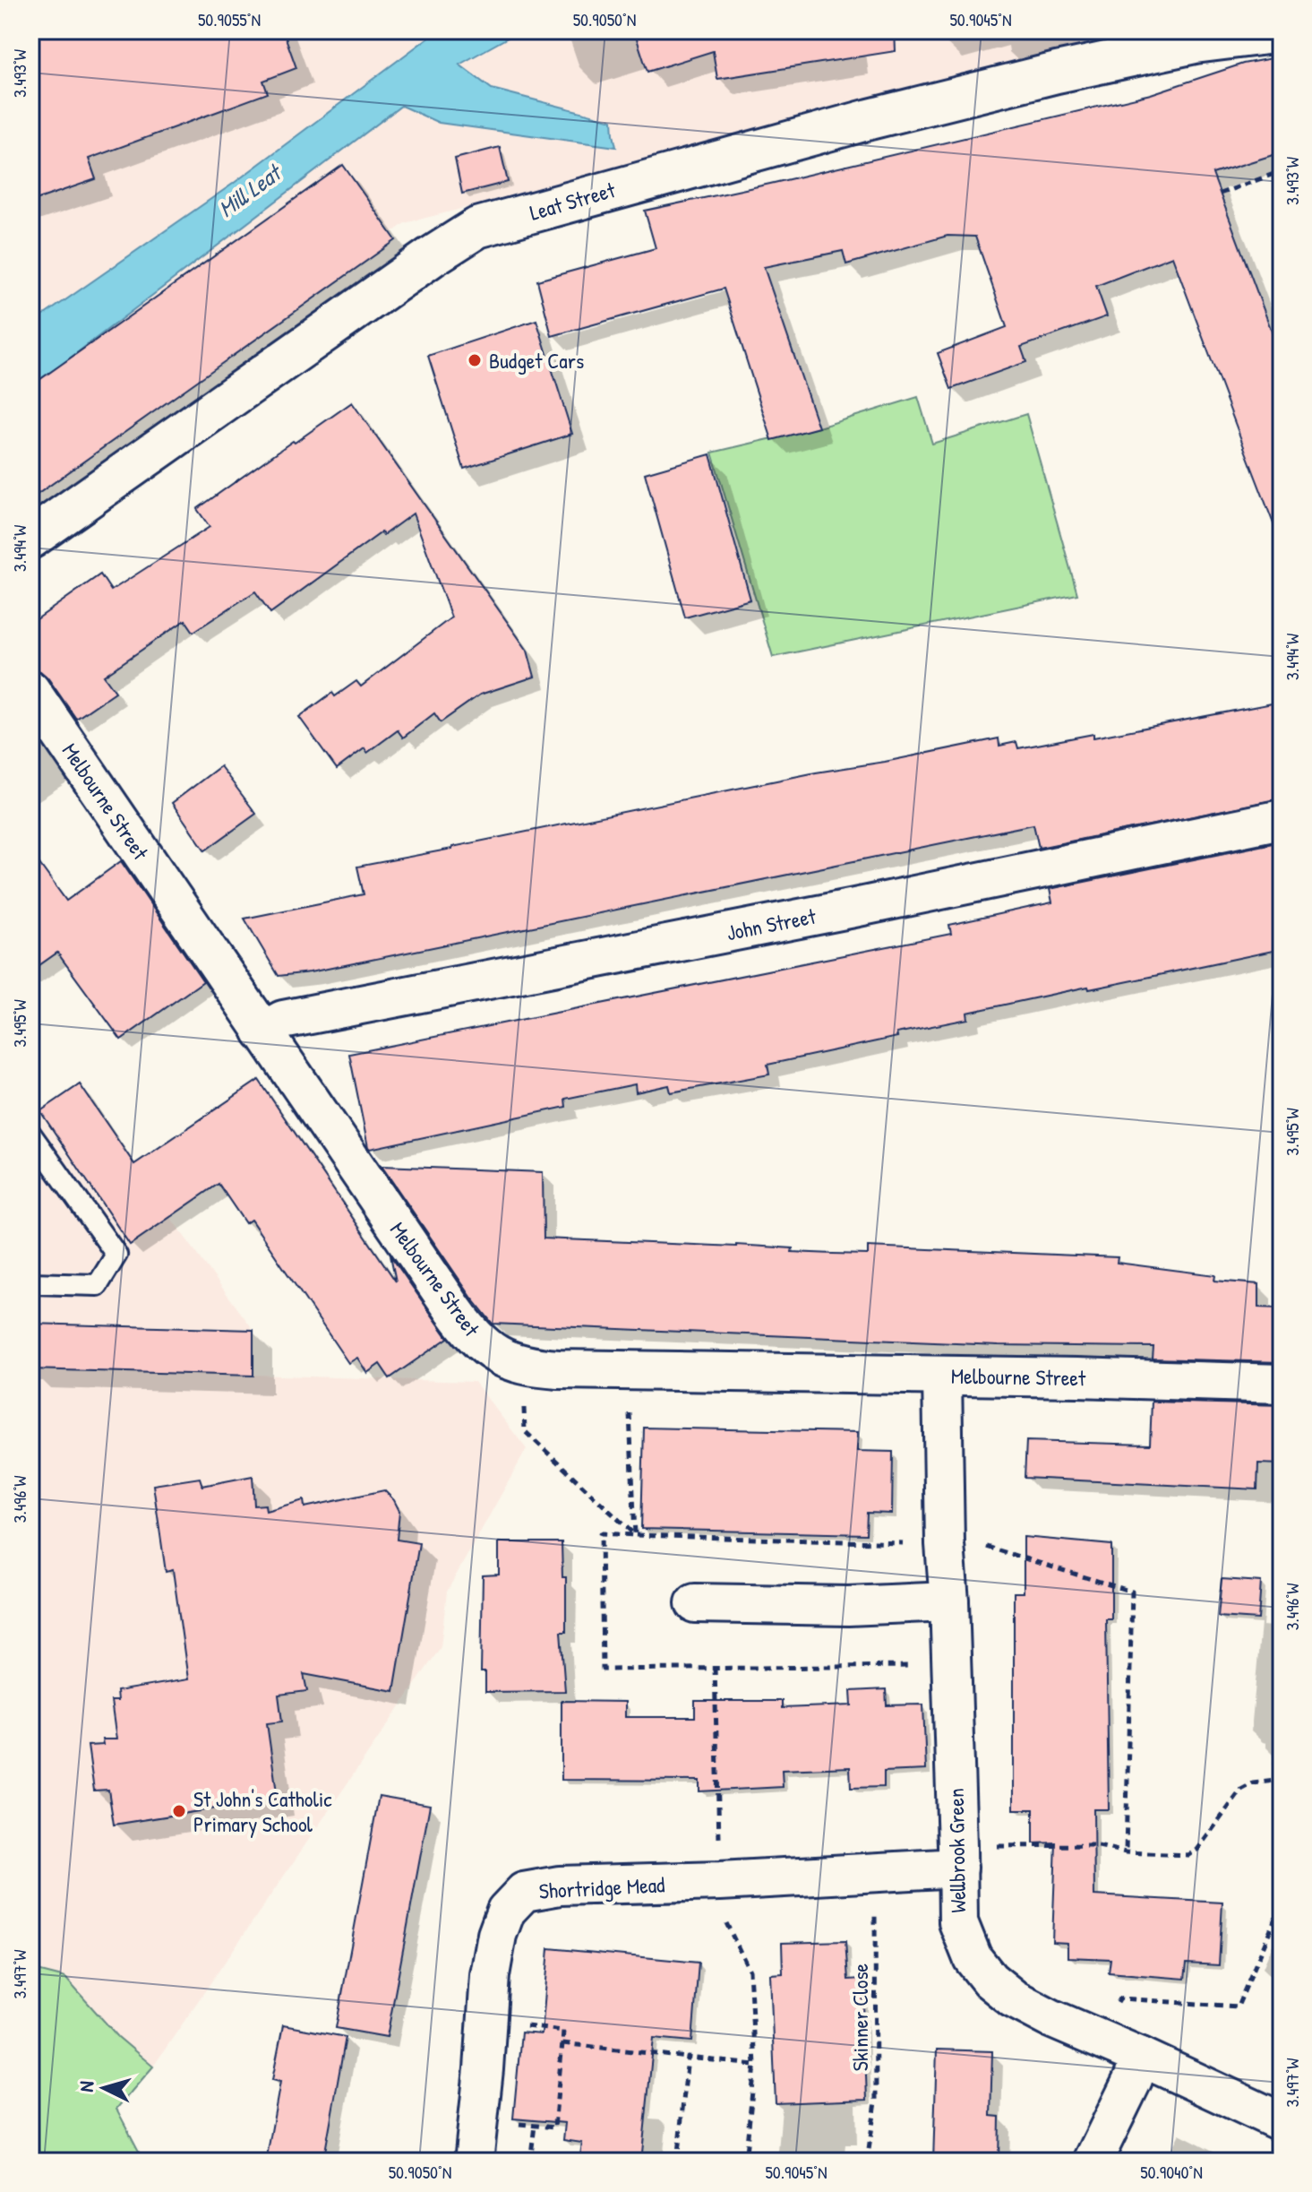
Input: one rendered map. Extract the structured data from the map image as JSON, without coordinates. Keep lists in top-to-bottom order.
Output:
{
  "streets": {
    "main road": ["Leat Street"],
    "street": [
      "Melbourne Street",
      "John Street",
      "Wellbrook Green",
      "Shortridge Mead"
    ],
    "path": ["Skinner Close"]
  },
  "crossings": [
    ["Melbourne Street", "John Street"],
    ["Melbourne Street", "Wellbrook Green"],
    ["Wellbrook Green", "Shortridge Mead"],
    ["Shortridge Mead", "Skinner Close"]
  ],
  "water": ["Mill Leat"],
  "places": ["Budget Cars", "St John's Catholic Primary School"],
  "north": "left",
  "coordinates": [
    "50.9055°N",
    "50.9050°N",
    "50.9045°N",
    "3.493°W",
    "3.494°W",
    "3.495°W",
    "3.496°W",
    "3.497°W",
    "50.9040°N"
  ]
}
